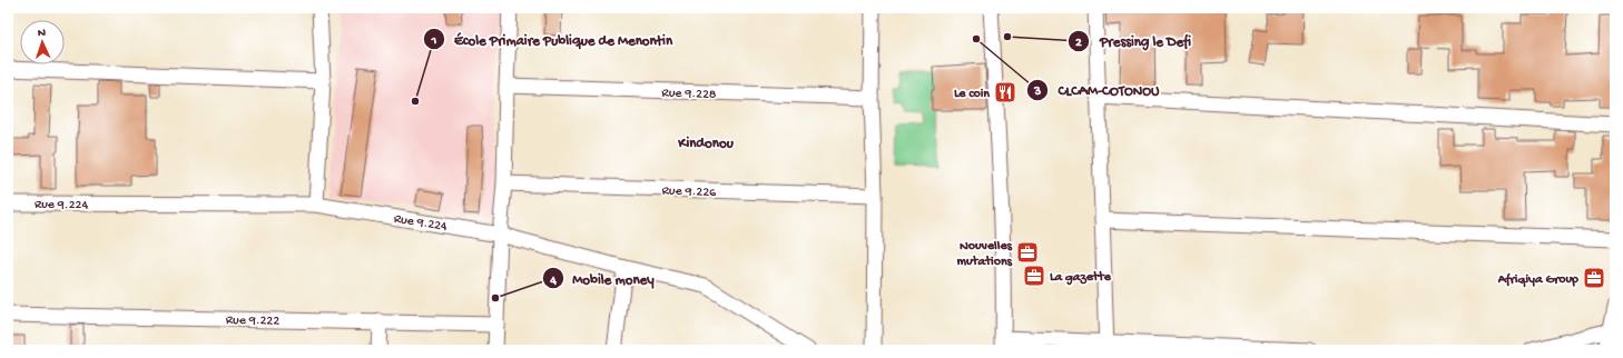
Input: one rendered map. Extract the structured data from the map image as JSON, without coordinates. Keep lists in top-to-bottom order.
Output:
{
  "streets": {
    "street": [
      "Rue 9.228",
      "Rue 9.226",
      "Rue 9.224",
      "Rue 9.222"
    ]
  },
  "districts": ["Kindonou"],
  "places": {
    "other": [
      "Pressing le Defi",
      "CLCAM-COTONOU",
      "École Primaire Publique de Menontin",
      "Mobile money"
    ],
    "restaurant": ["Le coin"],
    "office": ["Nouvelles mutations", "La gazette", "Afriqiya Group"]
  },
  "north": "top"
}
